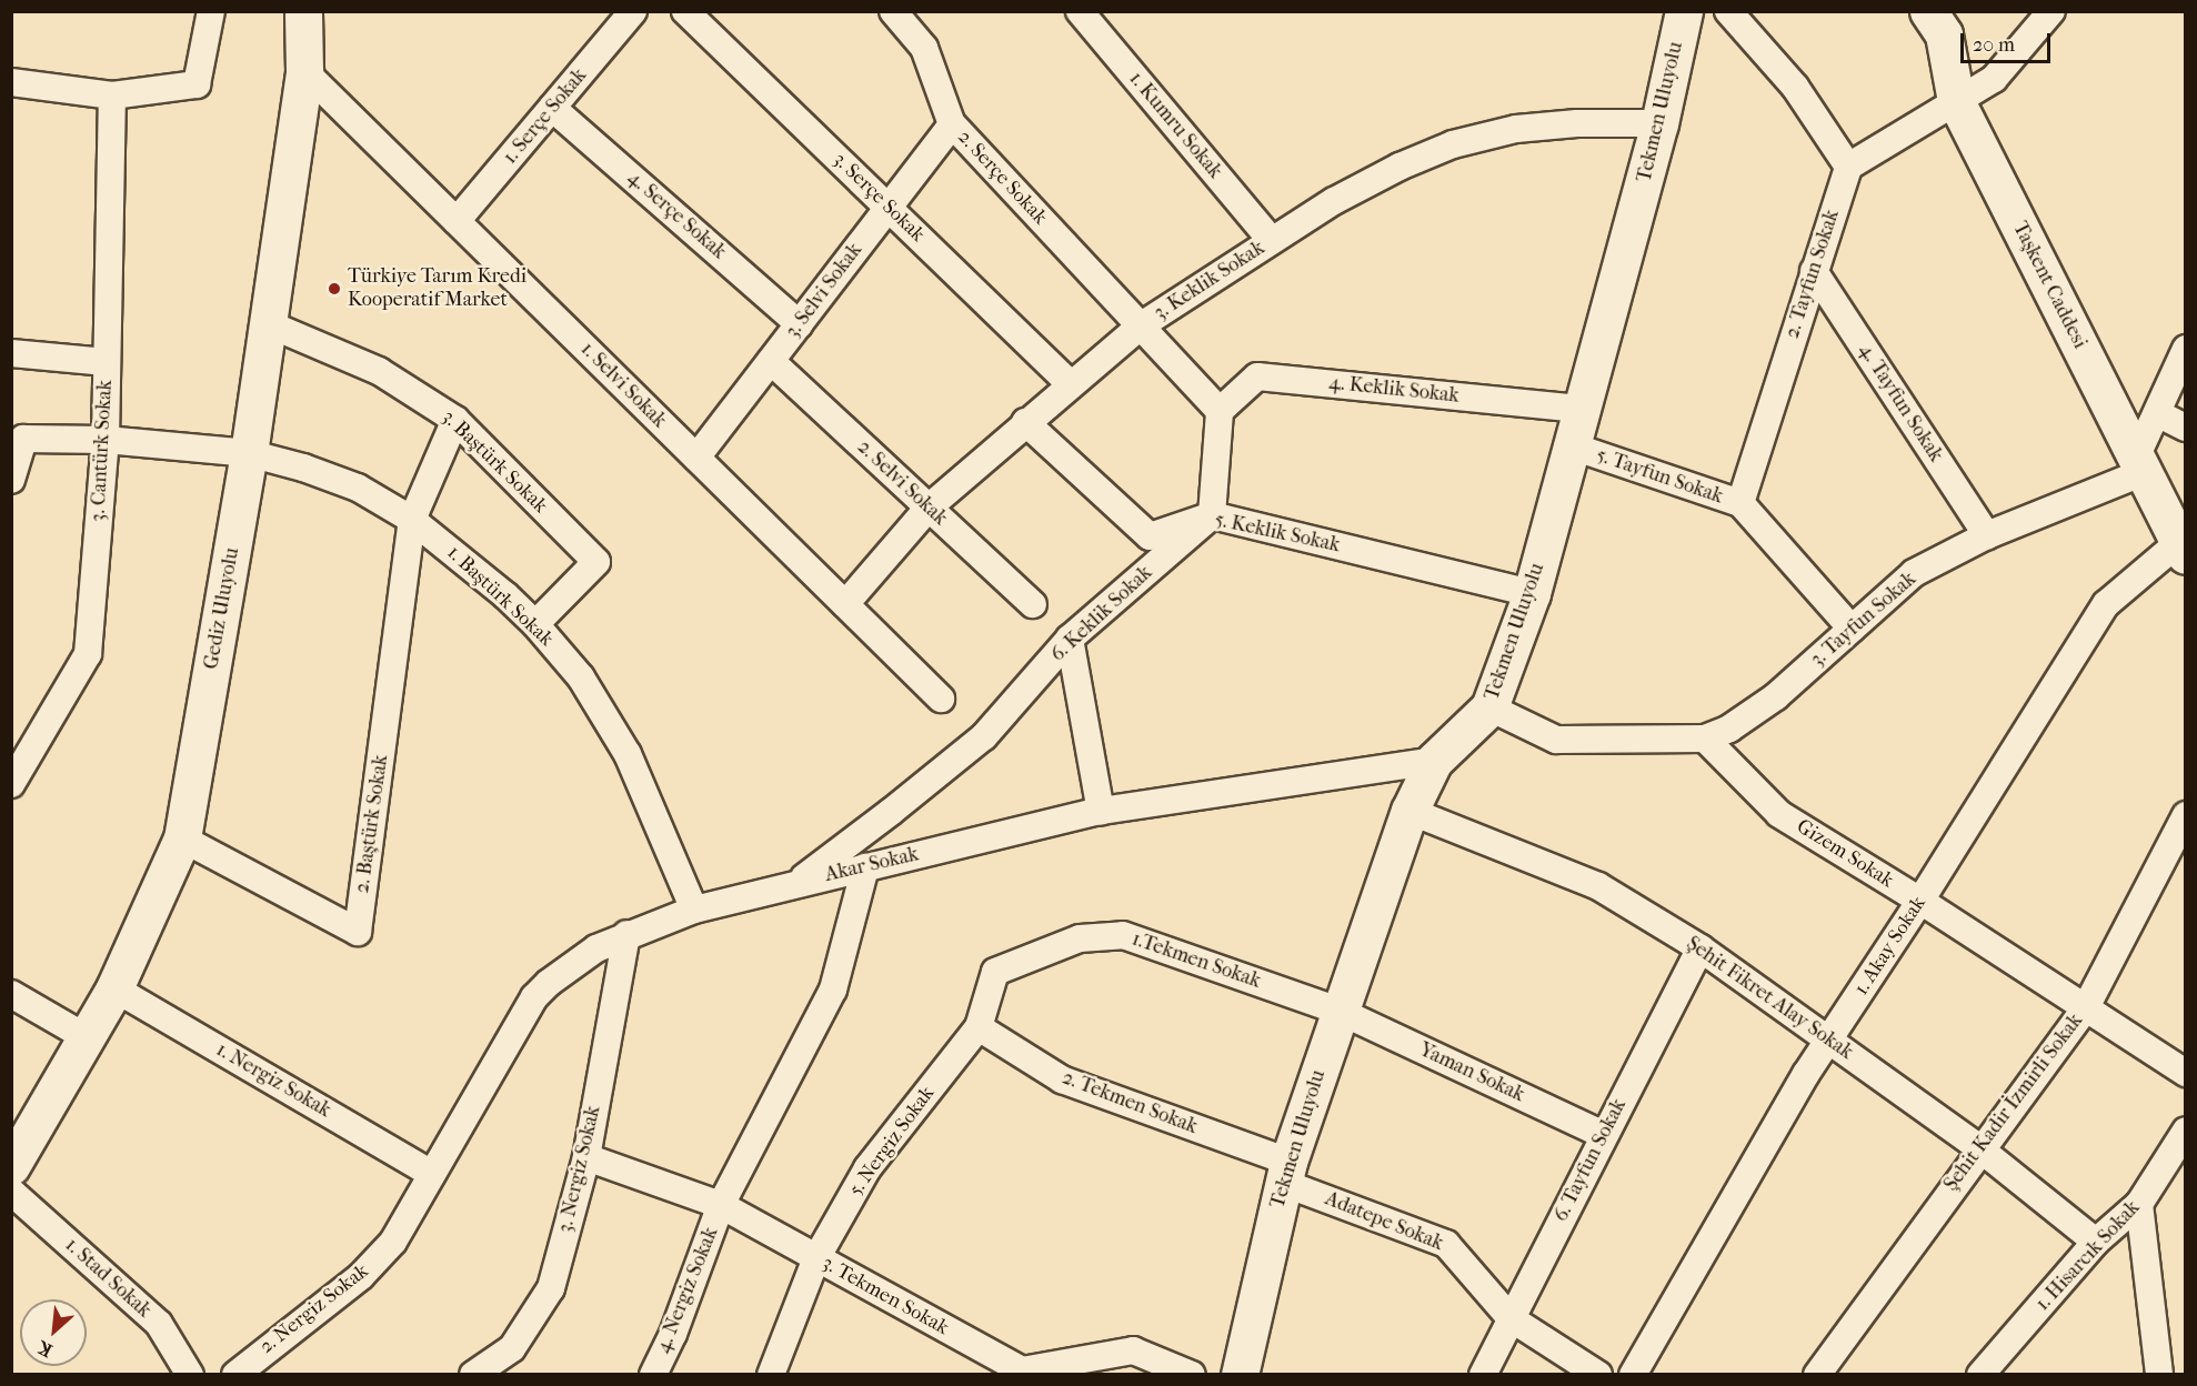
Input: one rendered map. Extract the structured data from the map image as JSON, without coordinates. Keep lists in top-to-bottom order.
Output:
{
  "streets": {
    "street": [
      "Tekmen Uluyolu",
      "1. Serçe Sokak",
      "1. Kumru Sokak",
      "2. Serçe Sokak",
      "3. Serçe Sokak",
      "4. Serçe Sokak",
      "2. Tayfun Sokak",
      "3. Keklik Sokak",
      "Taşkent Caddesi",
      "3. Selvi Sokak",
      "1. Selvi Sokak",
      "4. Keklik Sokak",
      "4. Tayfun Sokak",
      "3. Cantürk Sokak",
      "3. Baştürk Sokak",
      "5. Tayfun Sokak",
      "2. Selvi Sokak",
      "5. Keklik Sokak",
      "1. Baştürk Sokak",
      "Gediz Uluyolu",
      "6. Keklik Sokak",
      "3. Tayfun Sokak",
      "2. Baştürk Sokak",
      "Gizem Sokak",
      "Akar Sokak",
      "1. Akay Sokak",
      "1.Tekmen Sokak",
      "Şehit Fikret Alay Sokak",
      "Yaman Sokak",
      "1. Nergiz Sokak",
      "2. Tekmen Sokak",
      "Şehit Kadir İzmirli Sokak",
      "5. Nergiz Sokak",
      "6. Tayfun Sokak",
      "3. Nergiz Sokak",
      "Adatepe Sokak",
      "1. Hisarcık Sokak",
      "1. Stad Sokak",
      "4. Nergiz Sokak",
      "3. Tekmen Sokak",
      "2. Nergiz Sokak"
    ]
  },
  "crossings": [
    ["Tekmen Uluyolu", "3. Keklik Sokak"],
    ["Tekmen Uluyolu", "4. Keklik Sokak"],
    ["Tekmen Uluyolu", "5. Tayfun Sokak"],
    ["Tekmen Uluyolu", "5. Keklik Sokak"],
    ["Tekmen Uluyolu", "Akar Sokak"],
    ["Tekmen Uluyolu", "1.Tekmen Sokak"],
    ["Tekmen Uluyolu", "Şehit Fikret Alay Sokak"],
    ["Tekmen Uluyolu", "Yaman Sokak"],
    ["Tekmen Uluyolu", "2. Tekmen Sokak"],
    ["Tekmen Uluyolu", "Adatepe Sokak"],
    ["1. Serçe Sokak", "4. Serçe Sokak"],
    ["1. Serçe Sokak", "1. Selvi Sokak"],
    ["1. Kumru Sokak", "3. Keklik Sokak"],
    ["2. Serçe Sokak", "3. Keklik Sokak"],
    ["2. Serçe Sokak", "3. Selvi Sokak"],
    ["3. Serçe Sokak", "3. Keklik Sokak"],
    ["3. Serçe Sokak", "3. Selvi Sokak"],
    ["4. Serçe Sokak", "3. Selvi Sokak"],
    ["2. Tayfun Sokak", "4. Tayfun Sokak"],
    ["2. Tayfun Sokak", "5. Tayfun Sokak"],
    ["3. Keklik Sokak", "1. Selvi Sokak"],
    ["3. Keklik Sokak", "2. Selvi Sokak"],
    ["3. Keklik Sokak", "5. Keklik Sokak"],
    ["Taşkent Caddesi", "3. Tayfun Sokak"],
    ["Taşkent Caddesi", "1. Akay Sokak"],
    ["3. Selvi Sokak", "1. Selvi Sokak"],
    ["3. Selvi Sokak", "2. Selvi Sokak"],
    ["1. Selvi Sokak", "Gediz Uluyolu"],
    ["4. Tayfun Sokak", "3. Tayfun Sokak"],
    ["3. Cantürk Sokak", "1. Baştürk Sokak"],
    ["3. Baştürk Sokak", "1. Baştürk Sokak"],
    ["3. Baştürk Sokak", "Gediz Uluyolu"],
    ["5. Tayfun Sokak", "3. Tayfun Sokak"],
    ["5. Keklik Sokak", "6. Keklik Sokak"],
    ["1. Baştürk Sokak", "Gediz Uluyolu"],
    ["1. Baştürk Sokak", "2. Baştürk Sokak"],
    ["1. Baştürk Sokak", "Akar Sokak"],
    ["Gediz Uluyolu", "2. Baştürk Sokak"],
    ["Gediz Uluyolu", "1. Nergiz Sokak"],
    ["6. Keklik Sokak", "Akar Sokak"],
    ["3. Tayfun Sokak", "Gizem Sokak"],
    ["Gizem Sokak", "1. Akay Sokak"],
    ["Gizem Sokak", "Şehit Kadir İzmirli Sokak"],
    ["Akar Sokak", "1. Nergiz Sokak"],
    ["Akar Sokak", "3. Nergiz Sokak"],
    ["Akar Sokak", "4. Nergiz Sokak"],
    ["Akar Sokak", "2. Nergiz Sokak"],
    ["1. Akay Sokak", "Şehit Fikret Alay Sokak"],
    ["1.Tekmen Sokak", "Yaman Sokak"],
    ["1.Tekmen Sokak", "2. Tekmen Sokak"],
    ["1.Tekmen Sokak", "5. Nergiz Sokak"],
    ["Şehit Fikret Alay Sokak", "Şehit Kadir İzmirli Sokak"],
    ["Şehit Fikret Alay Sokak", "6. Tayfun Sokak"],
    ["Şehit Fikret Alay Sokak", "1. Hisarcık Sokak"],
    ["Yaman Sokak", "6. Tayfun Sokak"],
    ["1. Nergiz Sokak", "2. Nergiz Sokak"],
    ["2. Tekmen Sokak", "5. Nergiz Sokak"],
    ["2. Tekmen Sokak", "Adatepe Sokak"],
    ["5. Nergiz Sokak", "3. Tekmen Sokak"],
    ["6. Tayfun Sokak", "Adatepe Sokak"],
    ["3. Nergiz Sokak", "3. Tekmen Sokak"],
    ["4. Nergiz Sokak", "3. Tekmen Sokak"]
  ],
  "places": ["Türkiye Tarım Kredi Kooperatif Market"],
  "scale_bar": "20 m",
  "north": "bottom left"
}
